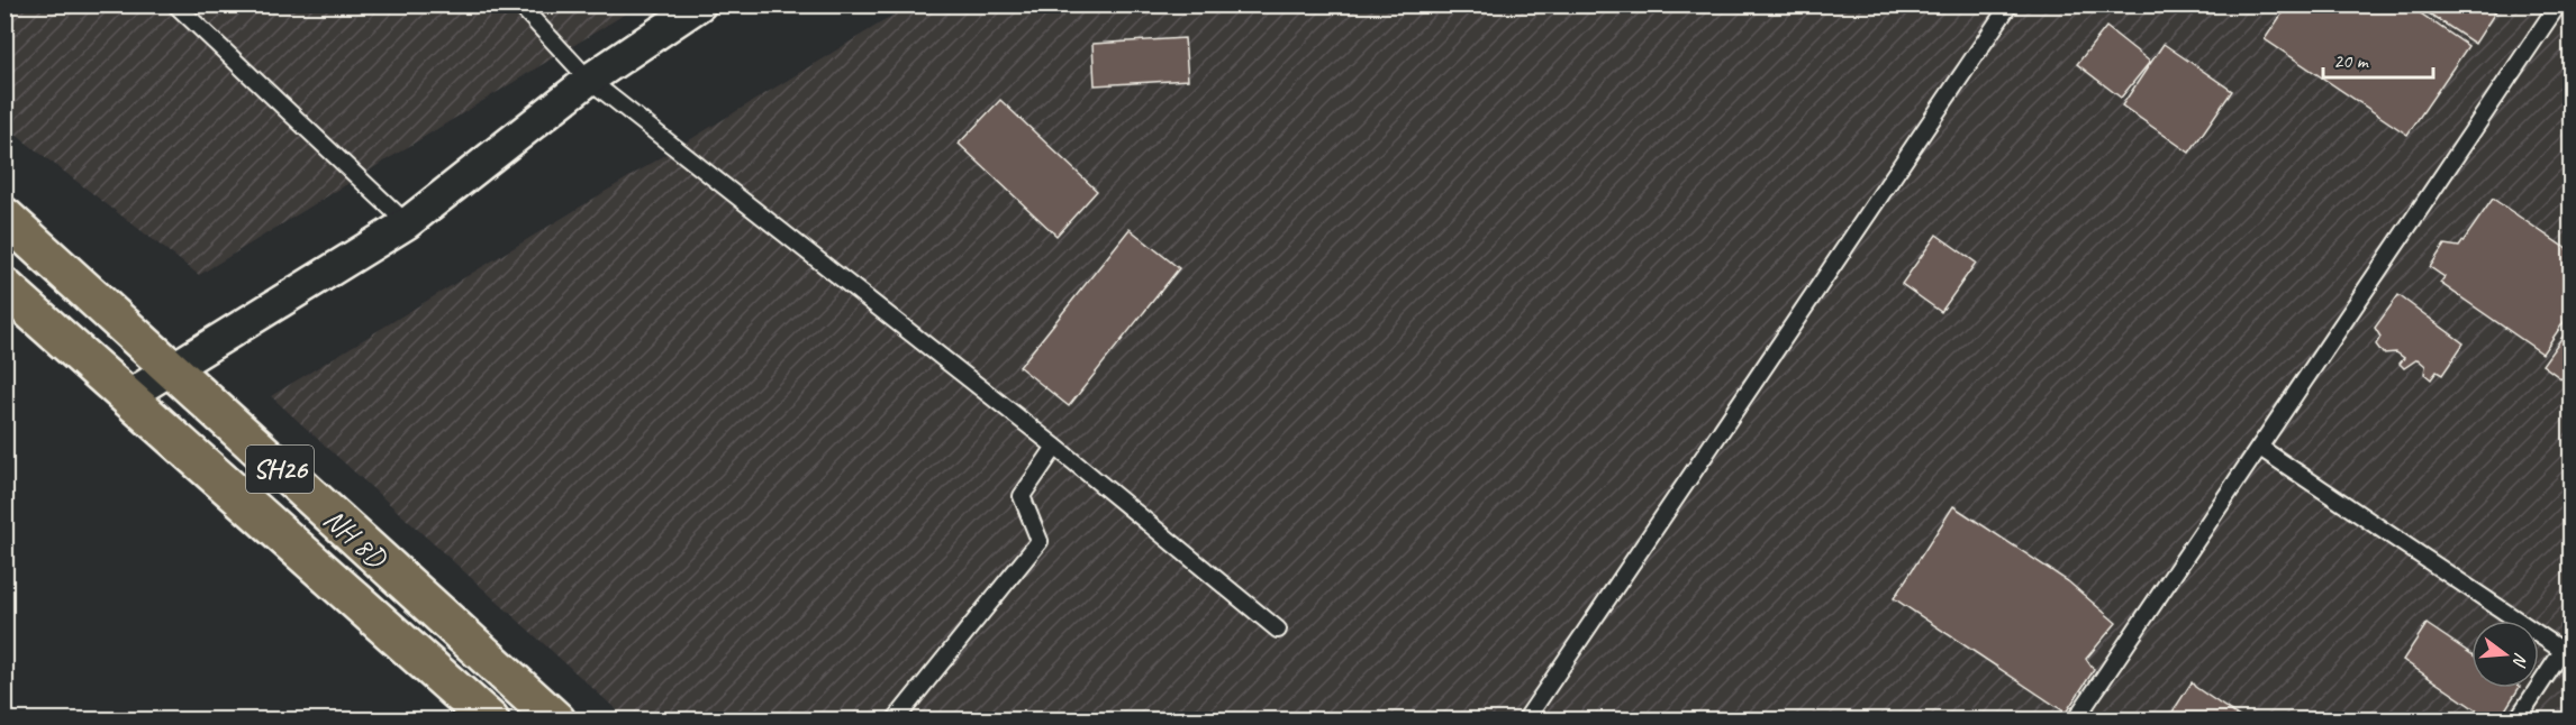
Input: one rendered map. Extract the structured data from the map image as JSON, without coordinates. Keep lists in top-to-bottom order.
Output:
{
  "streets": {
    "main road": ["SH26", "NH 8D"]
  },
  "scale_bar": "20 m",
  "north": "right"
}
